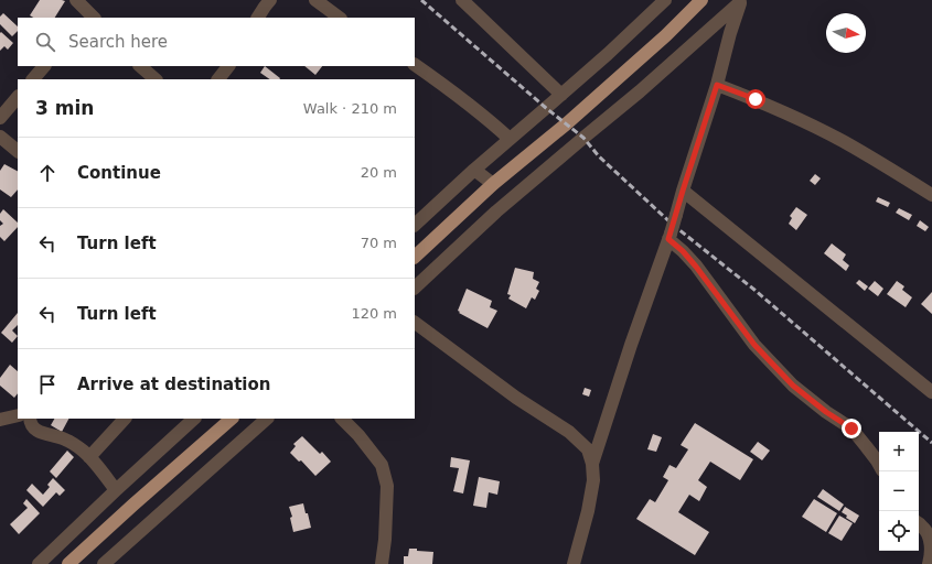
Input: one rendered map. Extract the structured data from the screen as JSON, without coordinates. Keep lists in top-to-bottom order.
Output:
{
  "north": "right",
  "page": {
    "search": "Search here",
    "heading": ["3 min", "Walk · 210 m"],
    "list": [
      ["Continue", "20 m"],
      ["Turn left", "70 m"],
      ["Turn left", "120 m"],
      "Arrive at destination"
    ],
    "map_buttons": ["+", "−"]
  }
}
